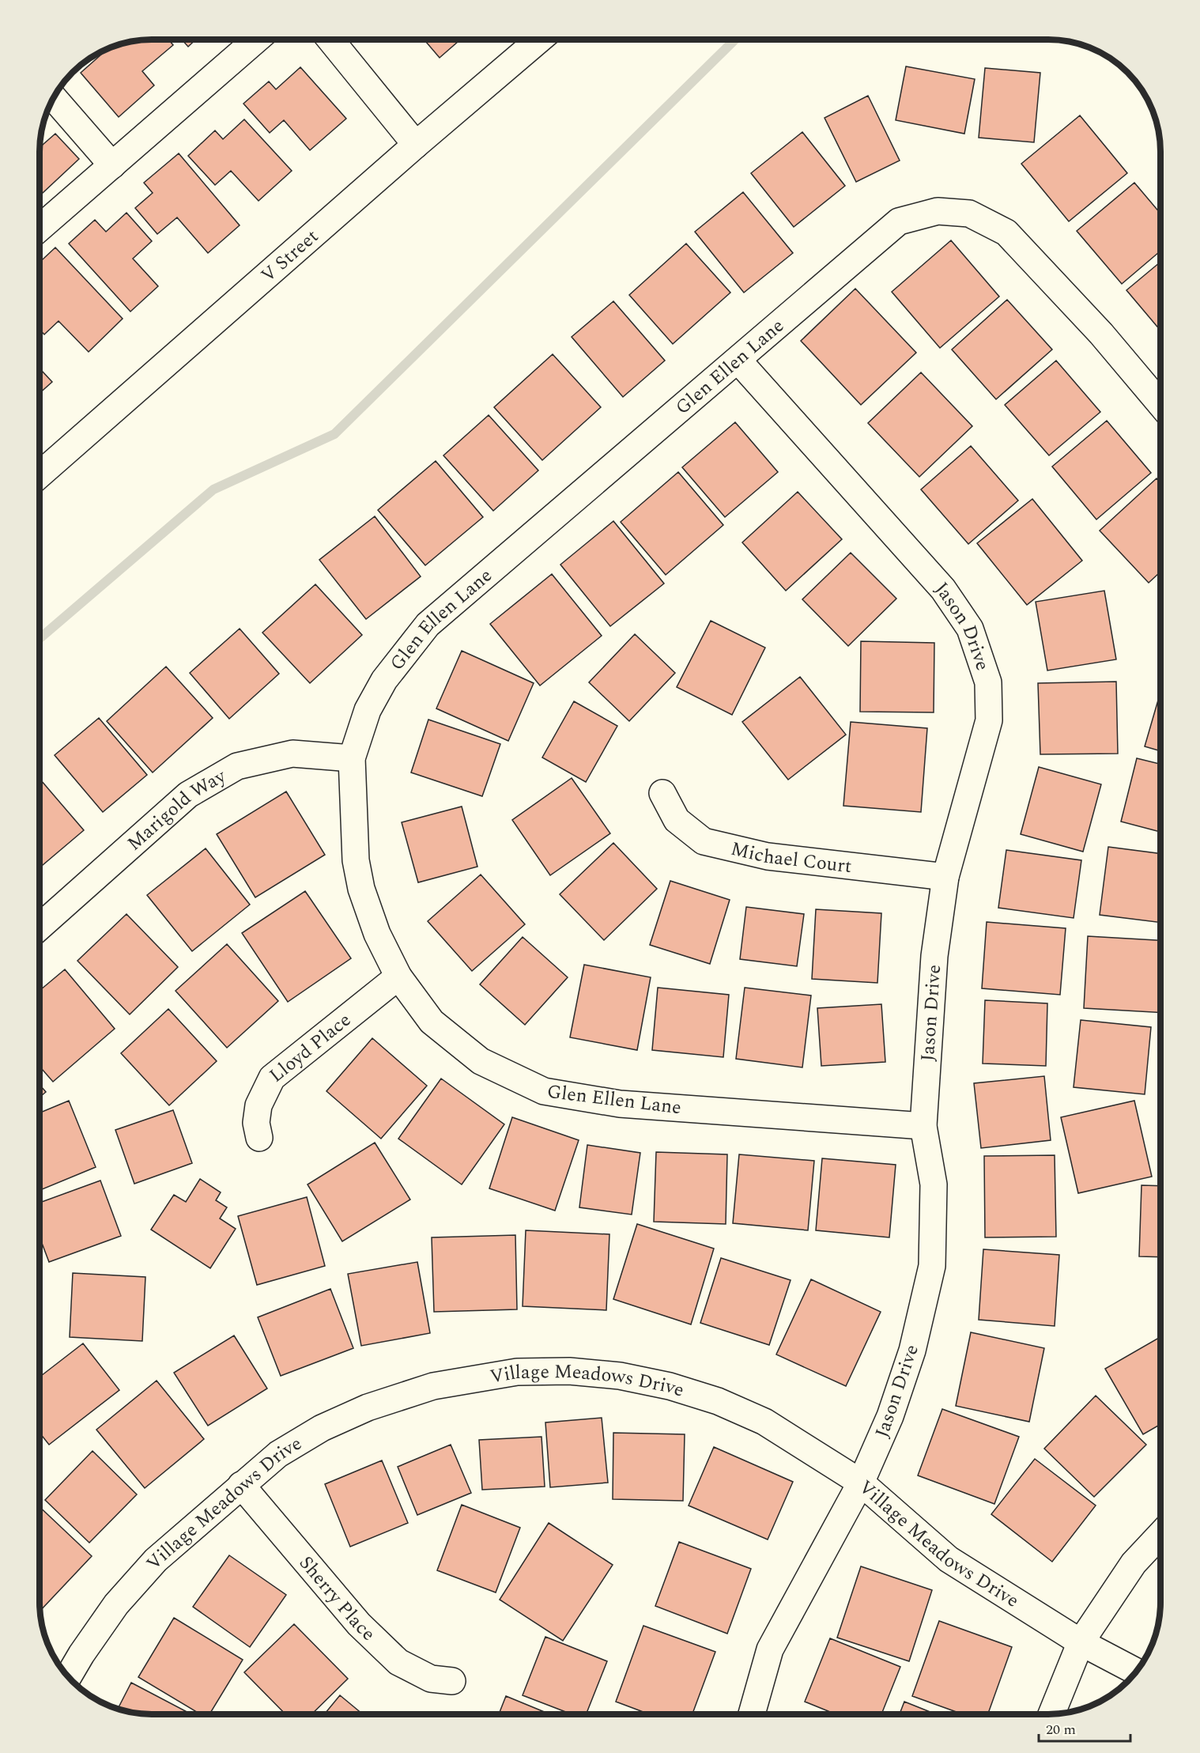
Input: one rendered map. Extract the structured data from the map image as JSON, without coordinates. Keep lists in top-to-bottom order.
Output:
{
  "streets": {
    "street": [
      "V Street",
      "Glen Ellen Lane",
      "Jason Drive",
      "Marigold Way",
      "Michael Court",
      "Lloyd Place",
      "Village Meadows Drive",
      "Sherry Place"
    ]
  },
  "crossings": [
    ["Glen Ellen Lane", "Jason Drive"],
    ["Glen Ellen Lane", "Marigold Way"],
    ["Glen Ellen Lane", "Lloyd Place"],
    ["Jason Drive", "Michael Court"],
    ["Jason Drive", "Village Meadows Drive"],
    ["Village Meadows Drive", "Sherry Place"]
  ],
  "scale_bar": "20 m"
}
